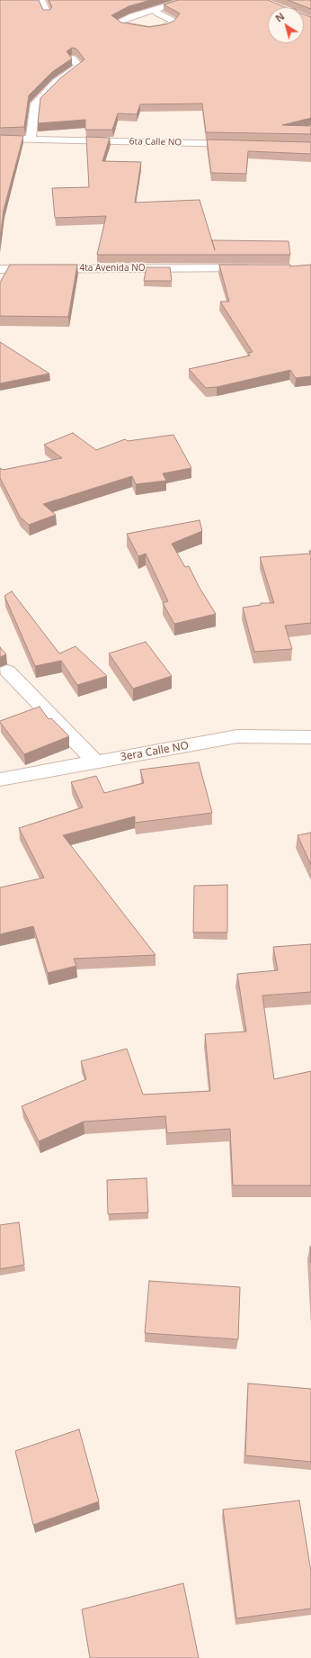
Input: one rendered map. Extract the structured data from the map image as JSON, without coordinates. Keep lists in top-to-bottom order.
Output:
{
  "streets": {
    "street": ["6ta Calle NO", "4ta Avenida NO", "3era Calle NO"]
  },
  "north": "top left"
}
